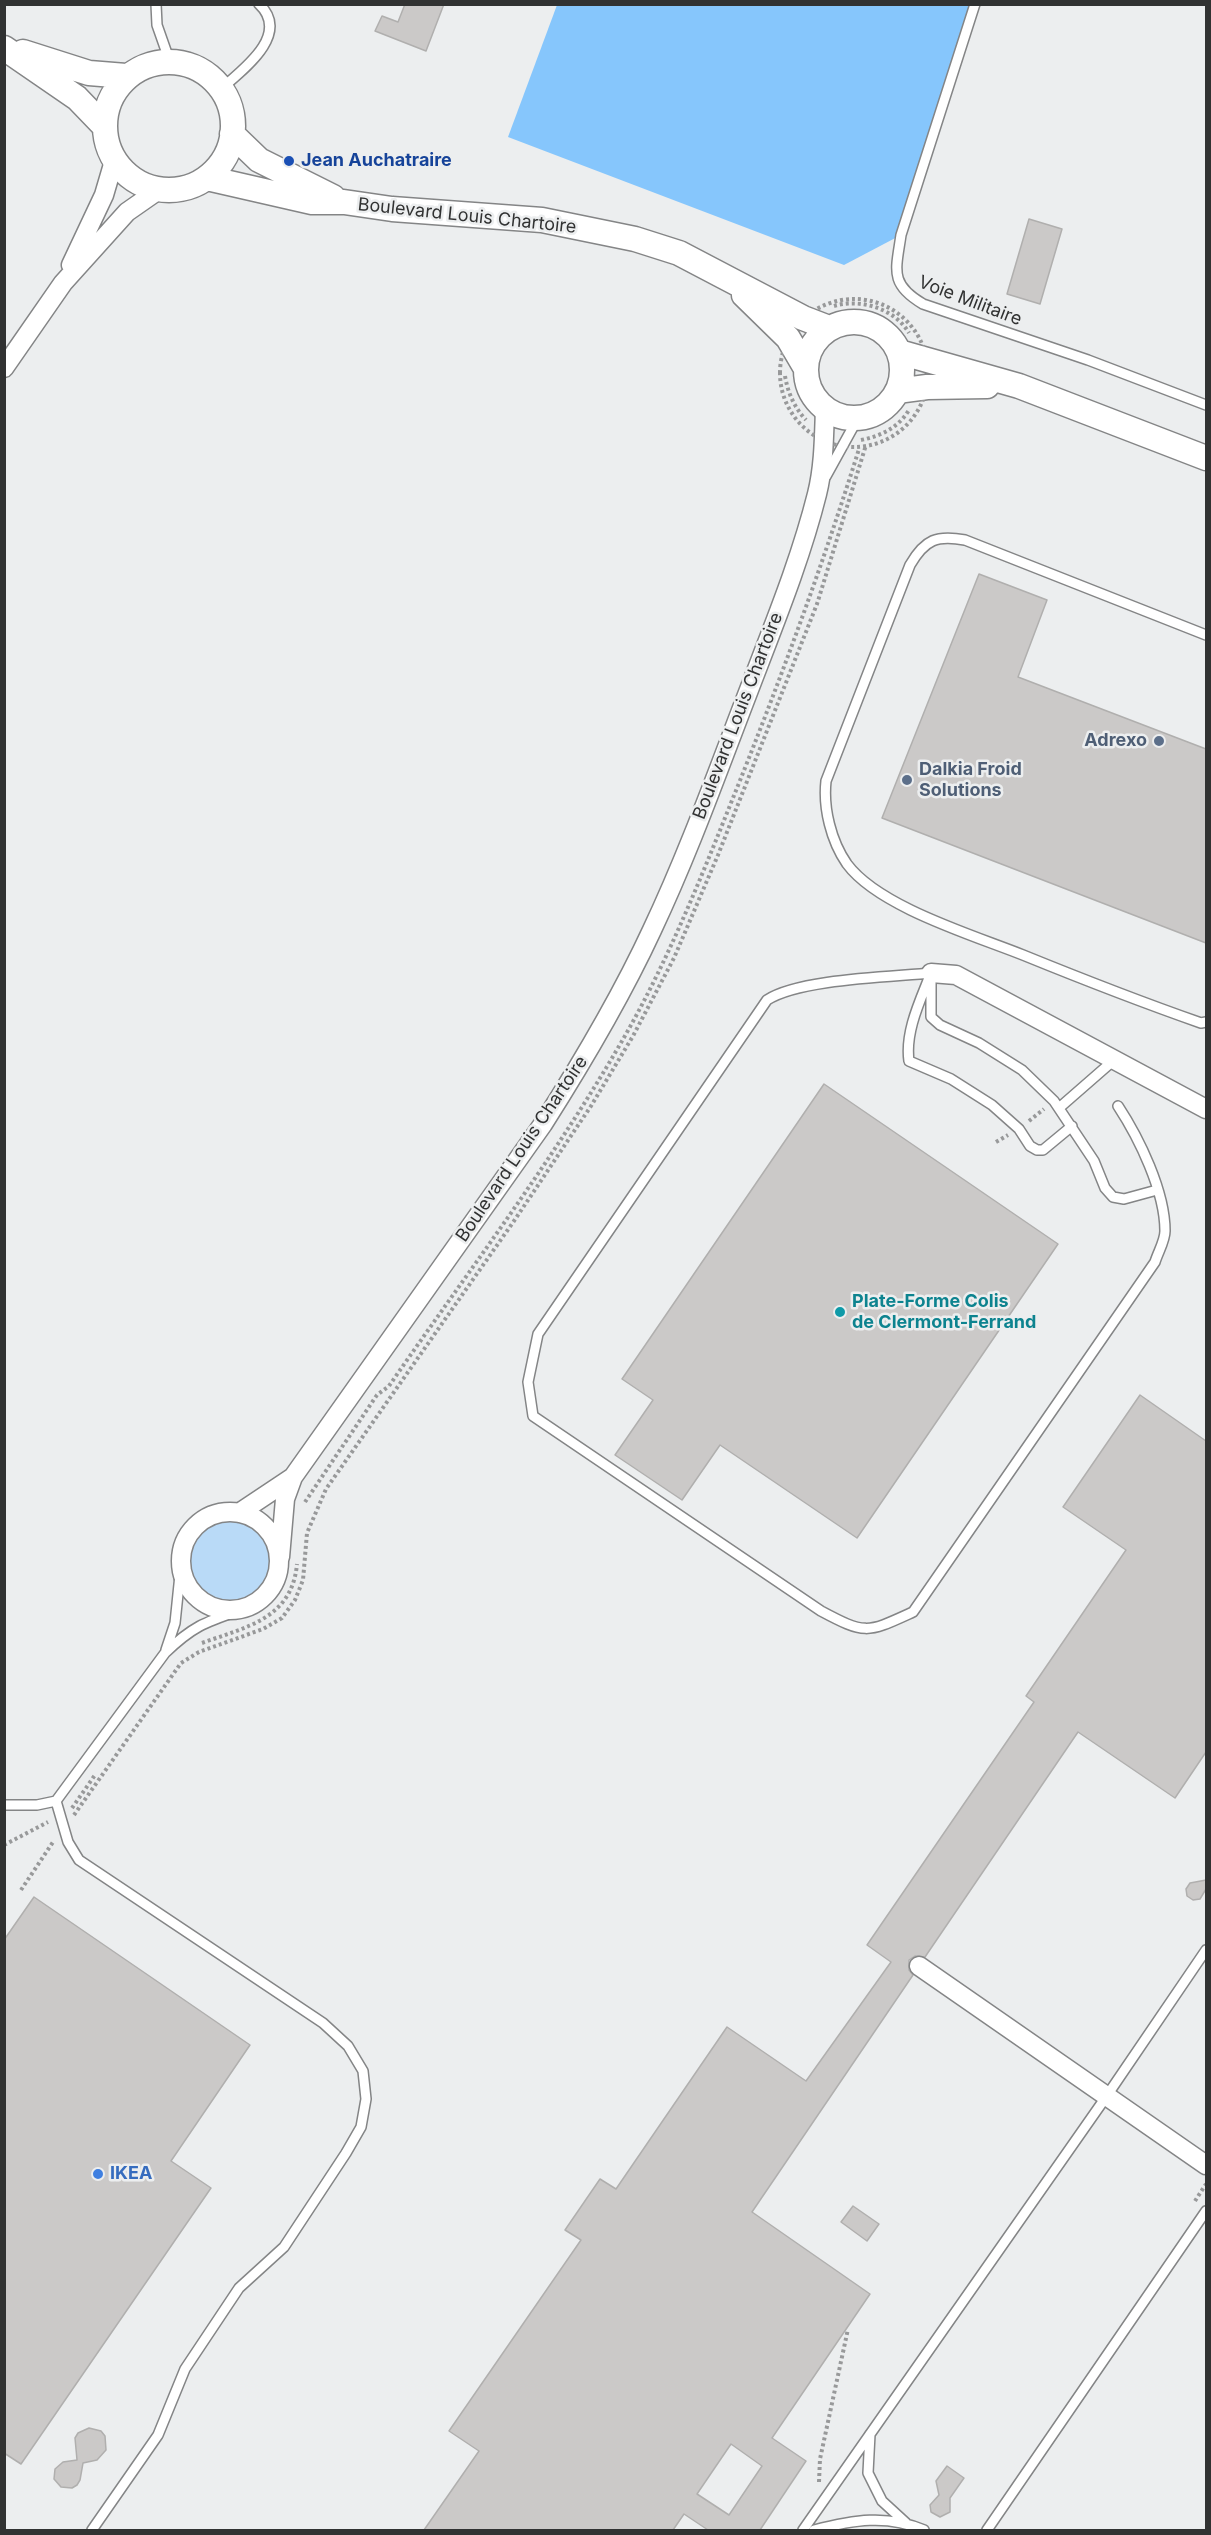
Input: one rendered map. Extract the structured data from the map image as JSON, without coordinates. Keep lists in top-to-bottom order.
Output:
{
  "streets": {
    "main road": ["Boulevard Louis Chartoire"],
    "lane": ["Voie Militaire"]
  },
  "places": [
    "Jean Auchatraire",
    "Adrexo",
    "Dalkia Froid Solutions",
    "Plate-Forme Colis de Clermont-Ferrand",
    "IKEA"
  ]
}
